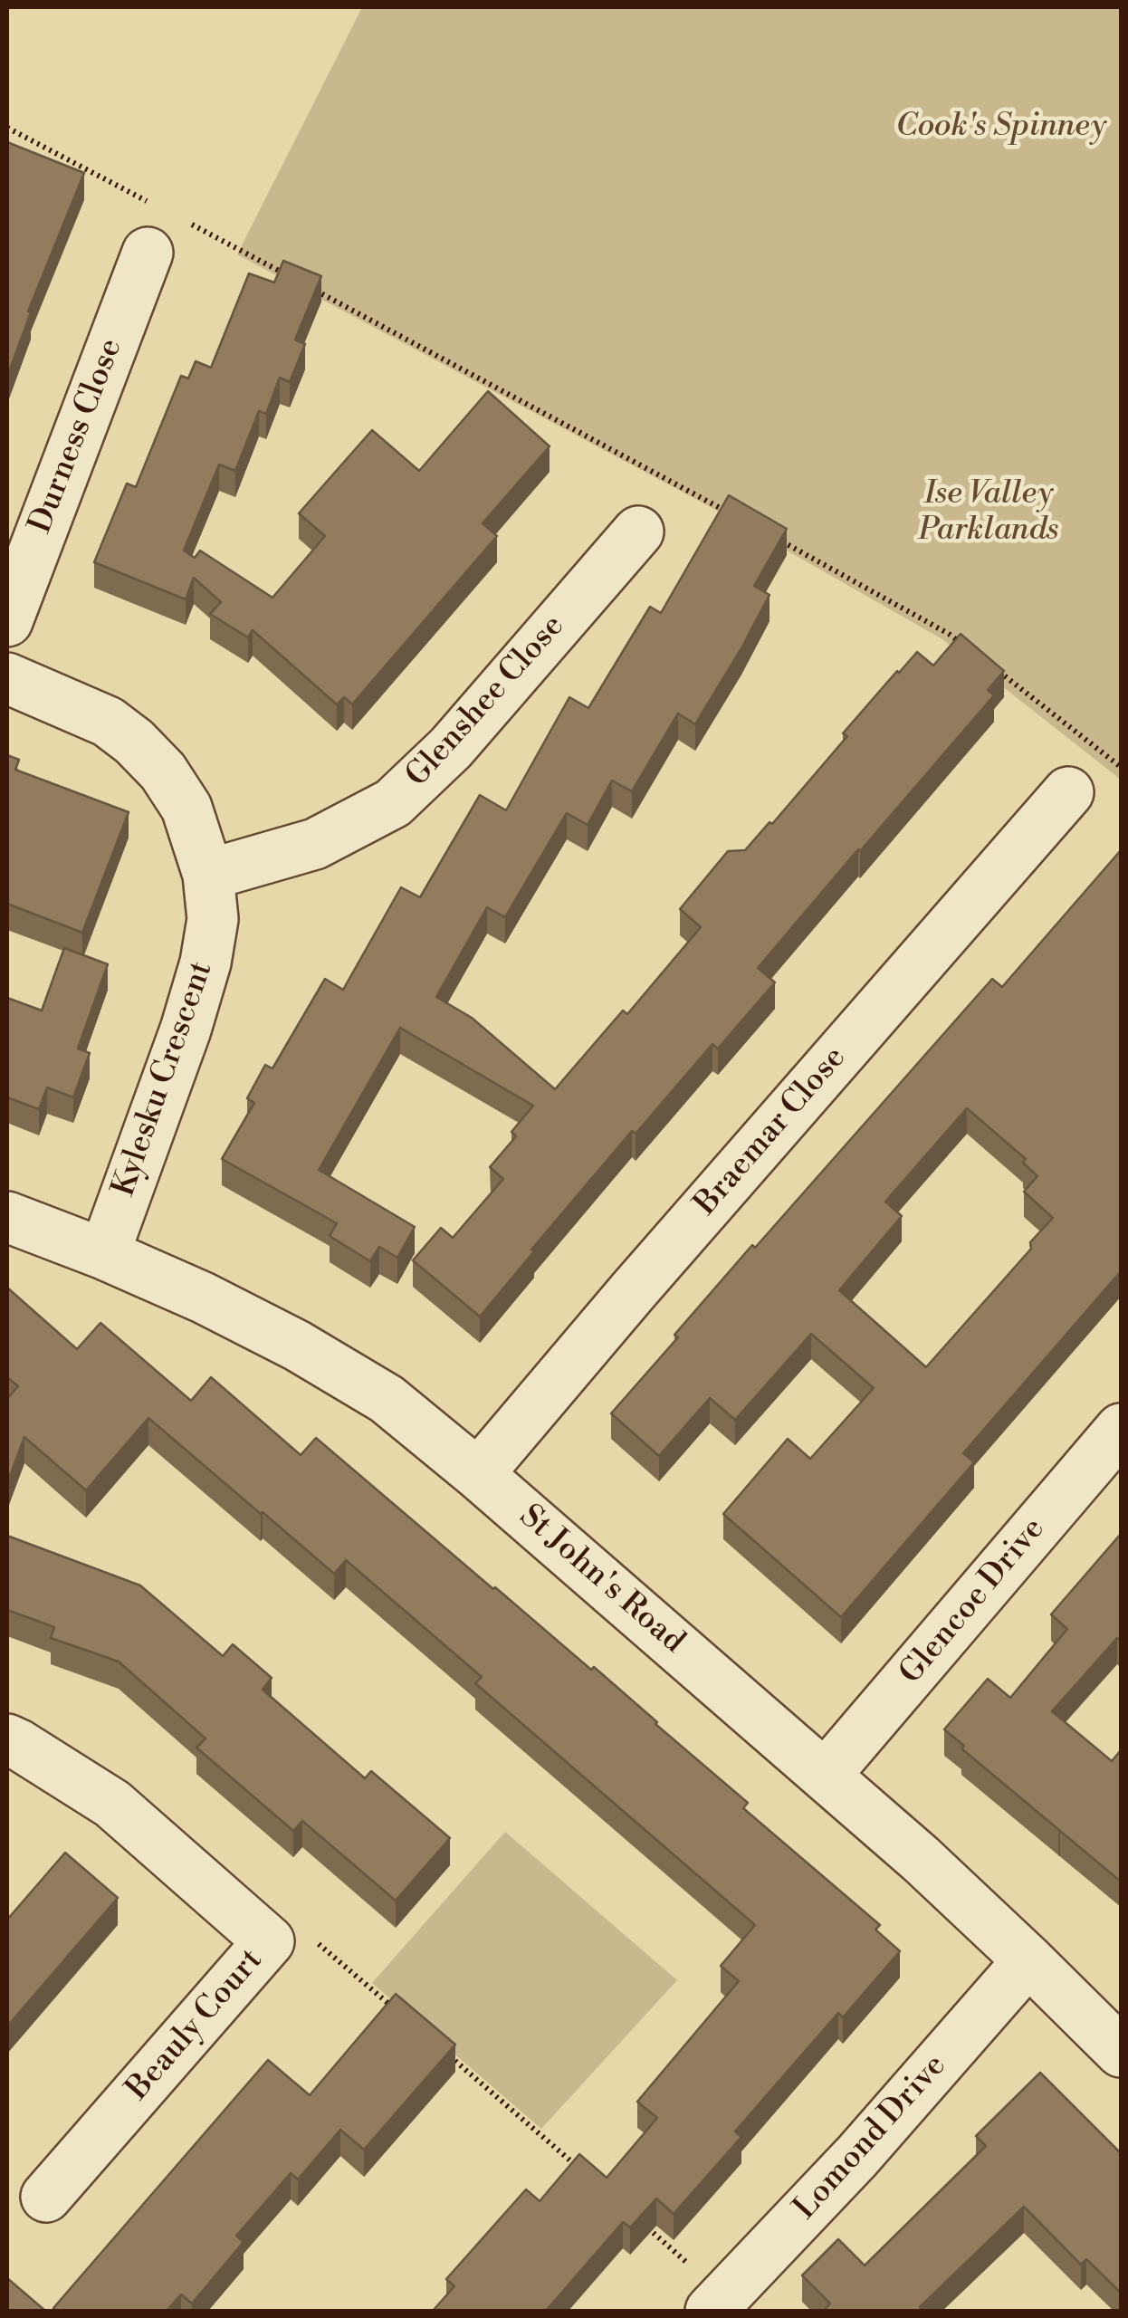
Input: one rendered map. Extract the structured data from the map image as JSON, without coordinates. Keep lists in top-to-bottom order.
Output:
{
  "streets": {
    "street": [
      "Durness Close",
      "Glenshee Close",
      "Kylesku Crescent",
      "Braemar Close",
      "St John's Road",
      "Glencoe Drive",
      "Beauly Court",
      "Lomond Drive"
    ]
  },
  "crossings": [
    ["Glenshee Close", "Kylesku Crescent"],
    ["Kylesku Crescent", "St John's Road"],
    ["Braemar Close", "St John's Road"],
    ["St John's Road", "Glencoe Drive"],
    ["St John's Road", "Lomond Drive"]
  ],
  "parks": ["Cook's Spinney", "Ise Valley Parklands"]
}
